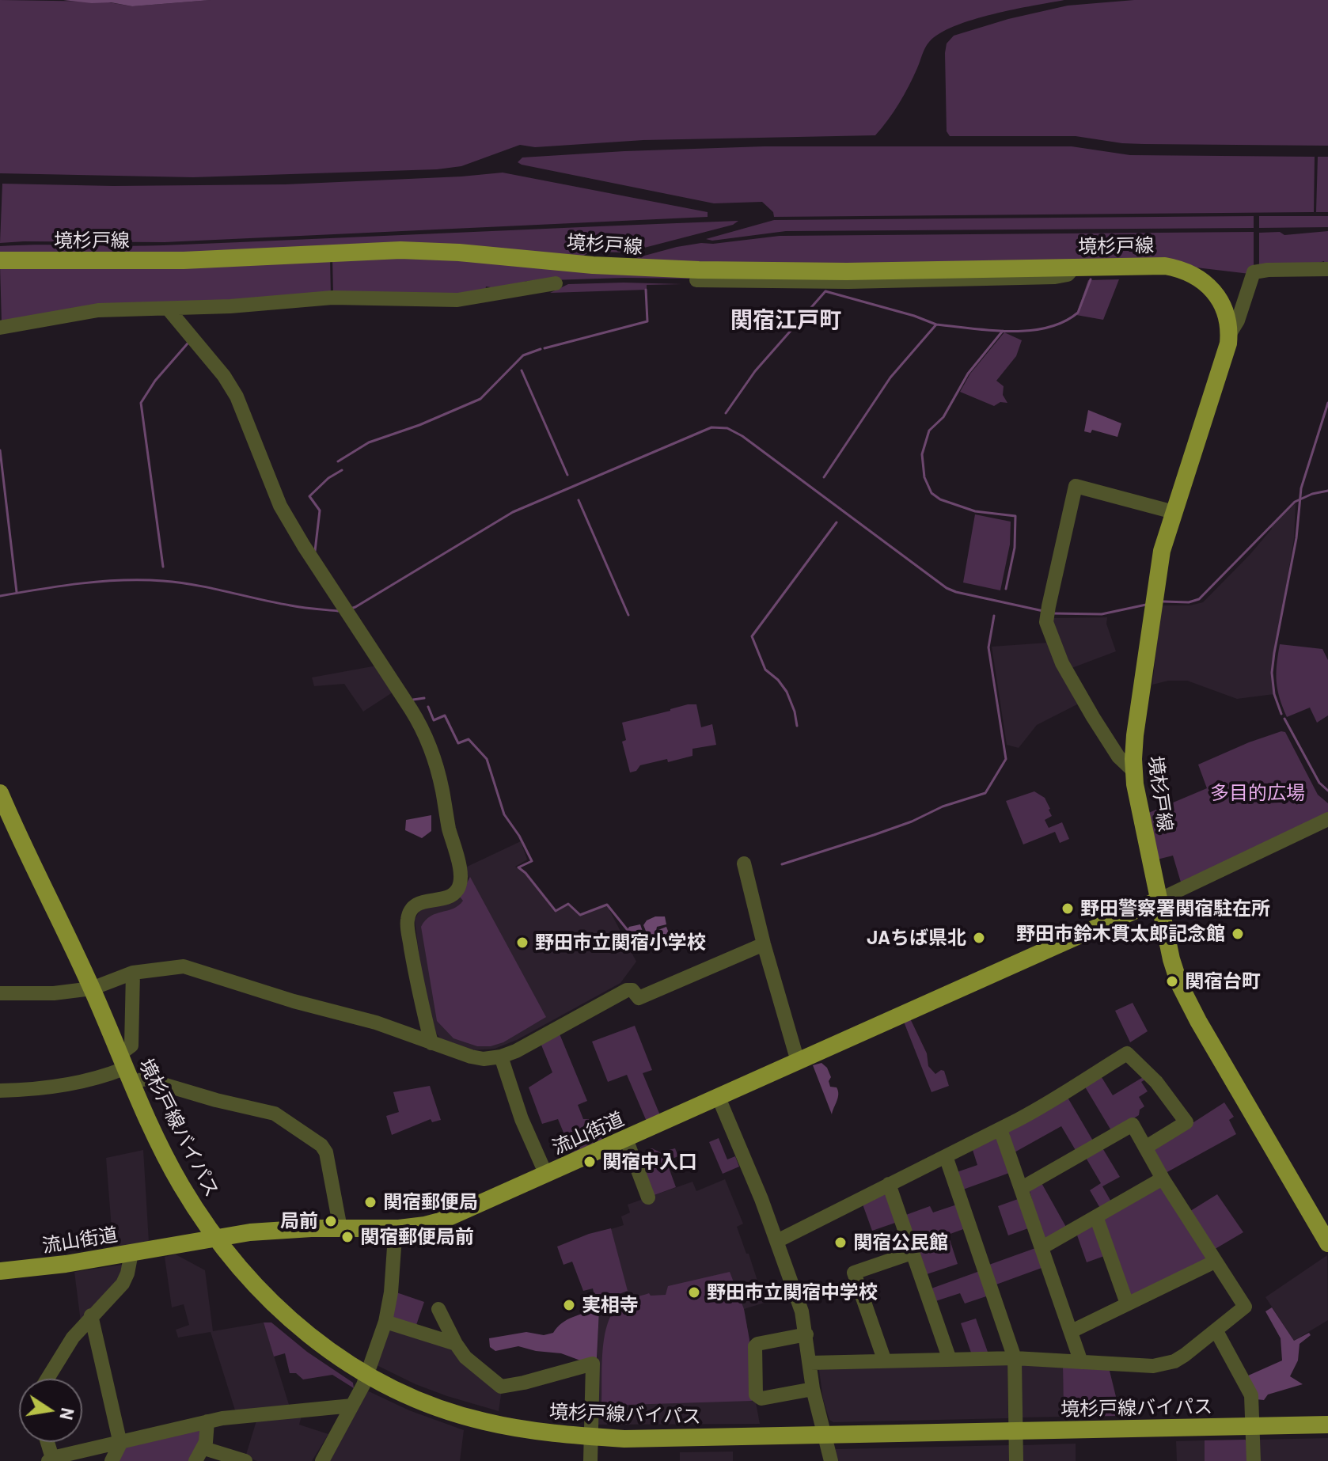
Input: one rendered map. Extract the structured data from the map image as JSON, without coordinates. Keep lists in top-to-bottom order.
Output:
{
  "streets": {
    "main road": ["境杉戸線", "境杉戸線バイパス", "流山街道"]
  },
  "crossings": [
    ["境杉戸線", "流山街道"],
    ["境杉戸線バイパス", "流山街道"]
  ],
  "districts": ["関宿江戸町"],
  "parks": ["多目的広場"],
  "places": [
    "野田警察署関宿駐在所",
    "野田市鈴木貫太郎記念館",
    "JAちば県北",
    "野田市立関宿小学校",
    "関宿台町",
    "関宿中入口",
    "関宿郵便局",
    "局前",
    "関宿郵便局前",
    "関宿公民館",
    "野田市立関宿中学校",
    "実相寺"
  ],
  "north": "right"
}
